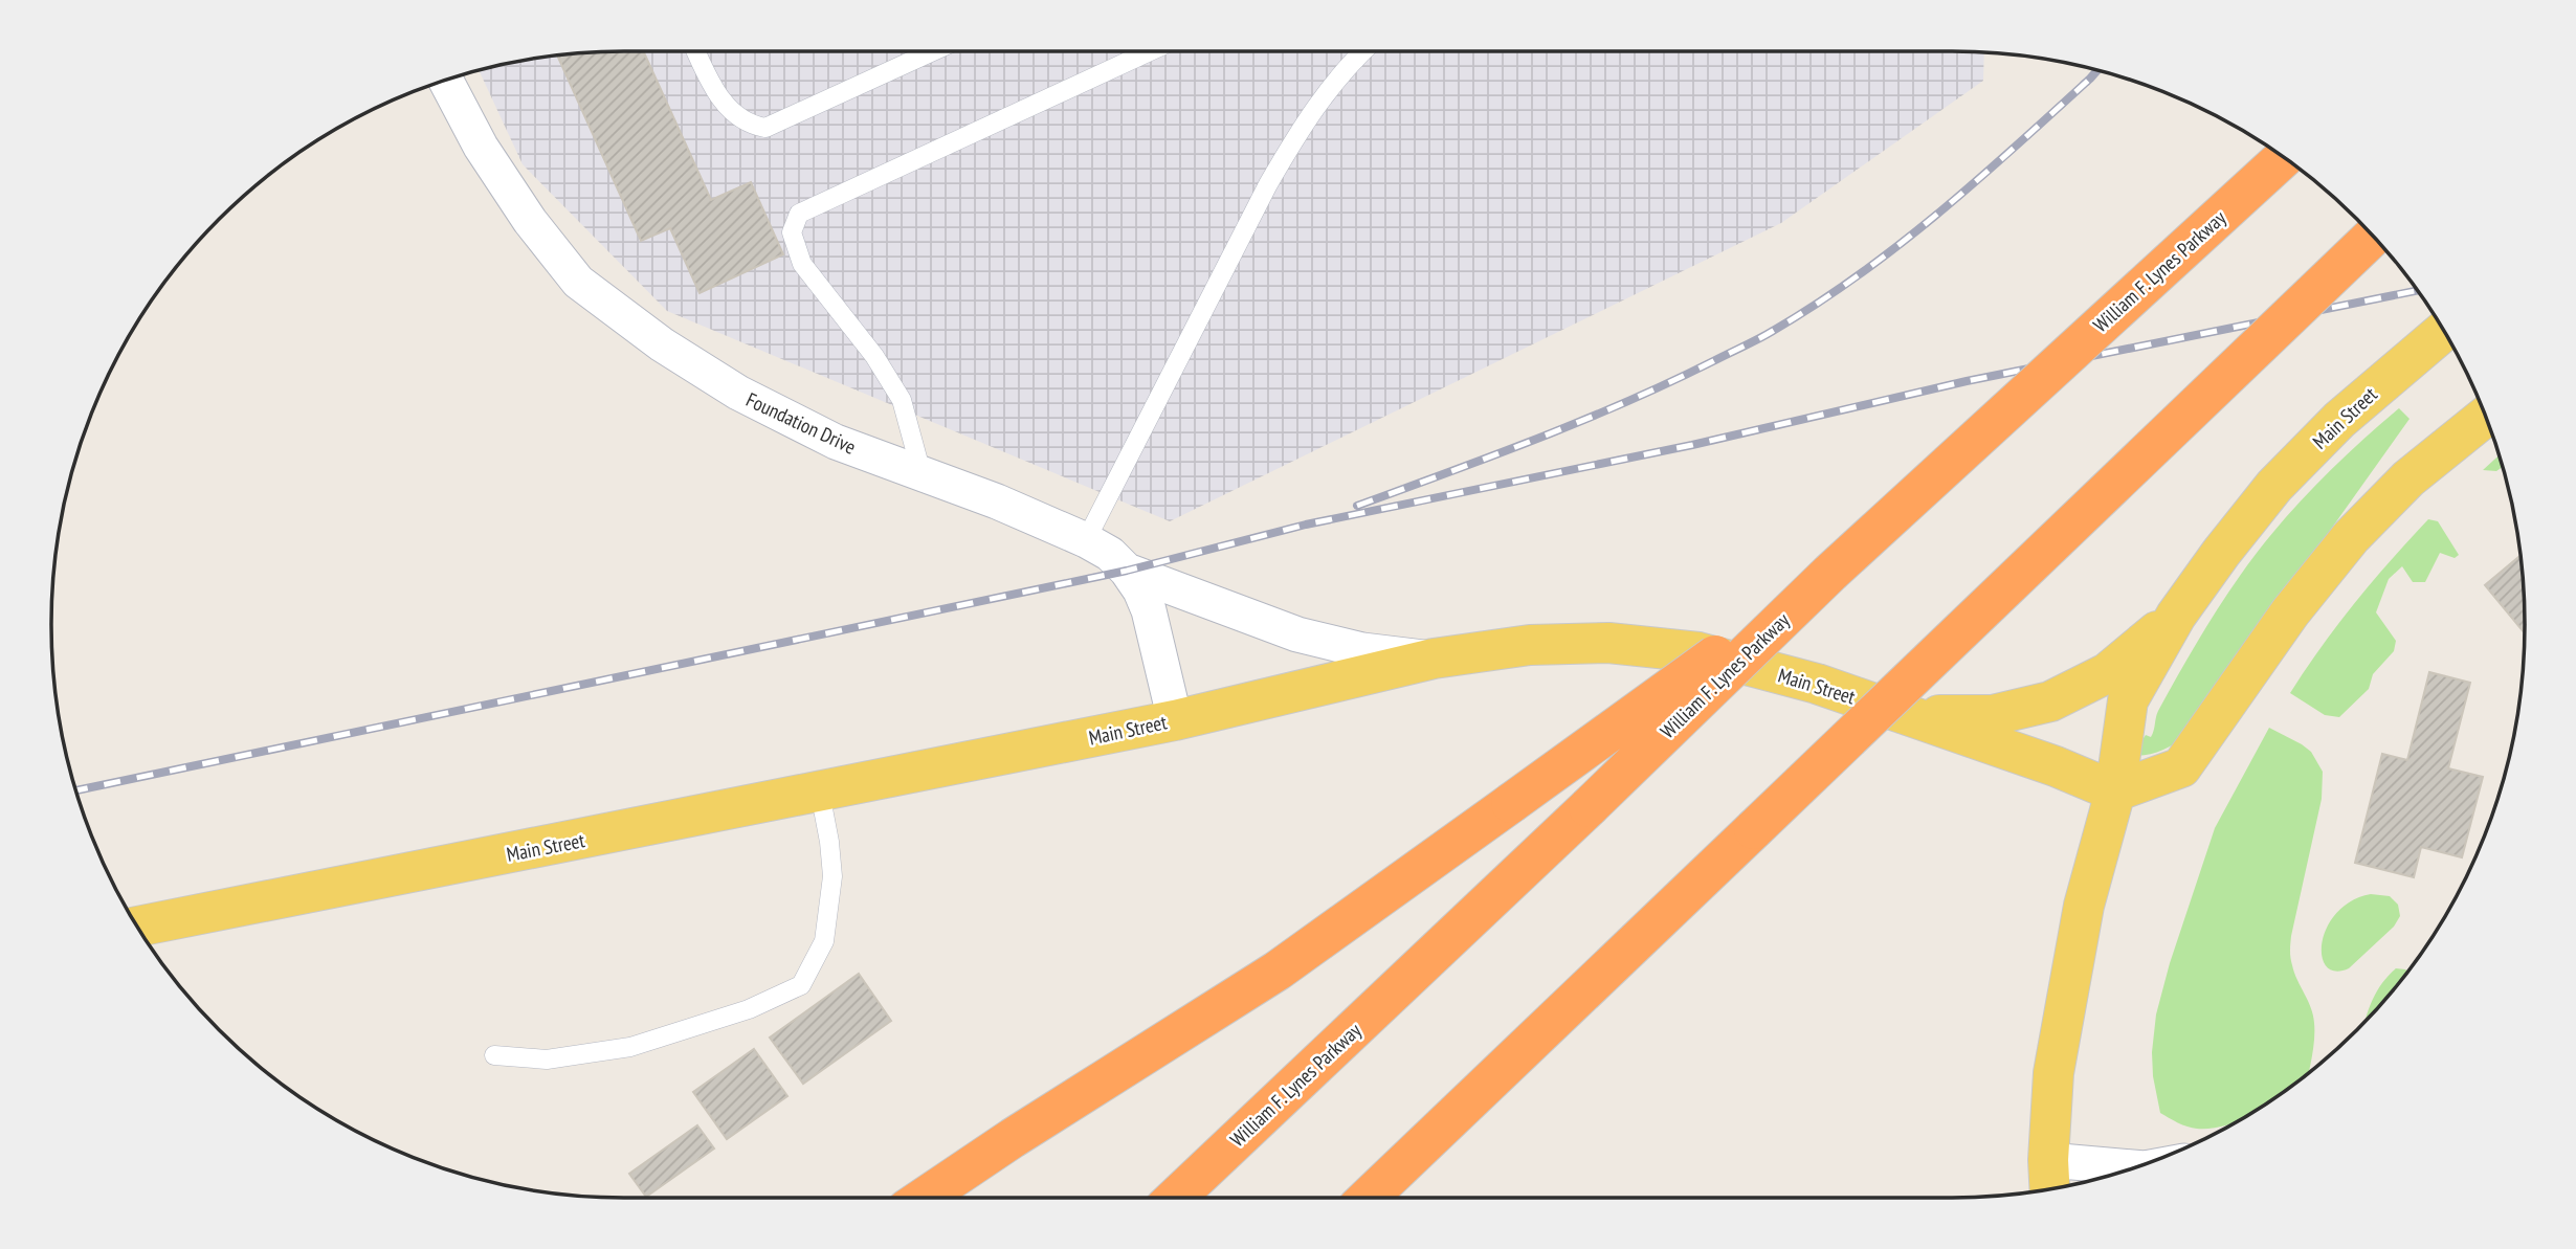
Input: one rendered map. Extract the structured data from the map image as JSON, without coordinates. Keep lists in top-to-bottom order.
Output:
{
  "streets": {
    "highway": ["William F. Lynes Parkway"],
    "main road": ["Main Street"],
    "street": ["Foundation Drive"]
  },
  "crossings": [
    ["Main Street", "Foundation Drive"]
  ]
}
